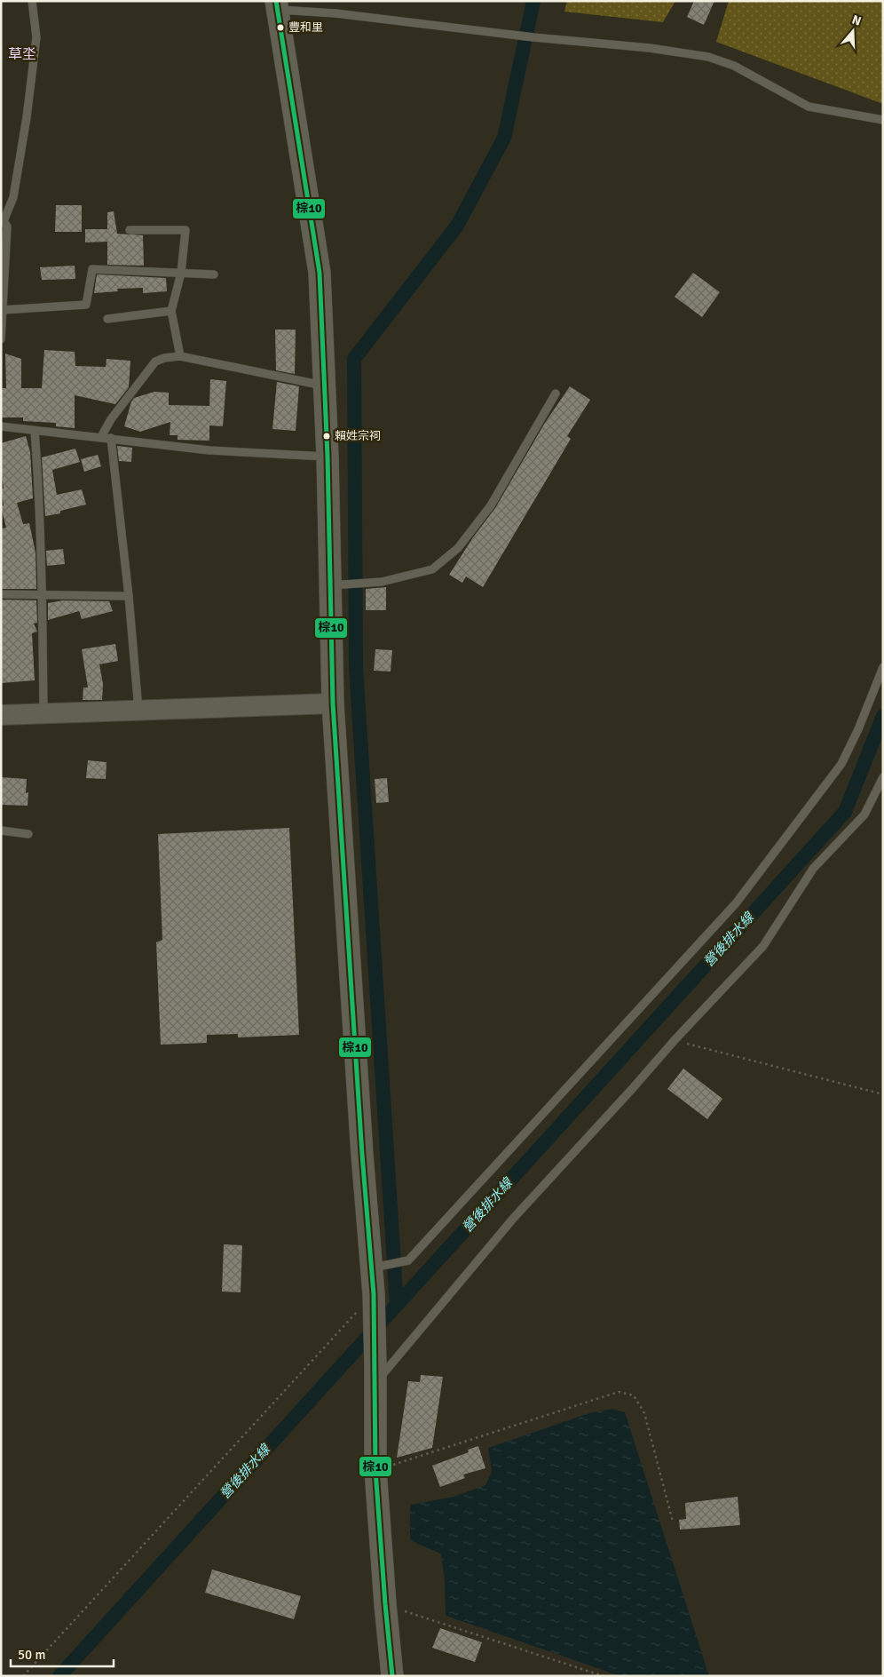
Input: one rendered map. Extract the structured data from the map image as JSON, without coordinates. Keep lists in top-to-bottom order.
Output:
{
  "districts": ["草坔"],
  "water": ["營後排水線"],
  "places": ["豐和里", "賴姓宗祠"],
  "lines": ["transit line 棕10"],
  "scale_bar": "50 m",
  "north": "top"
}
